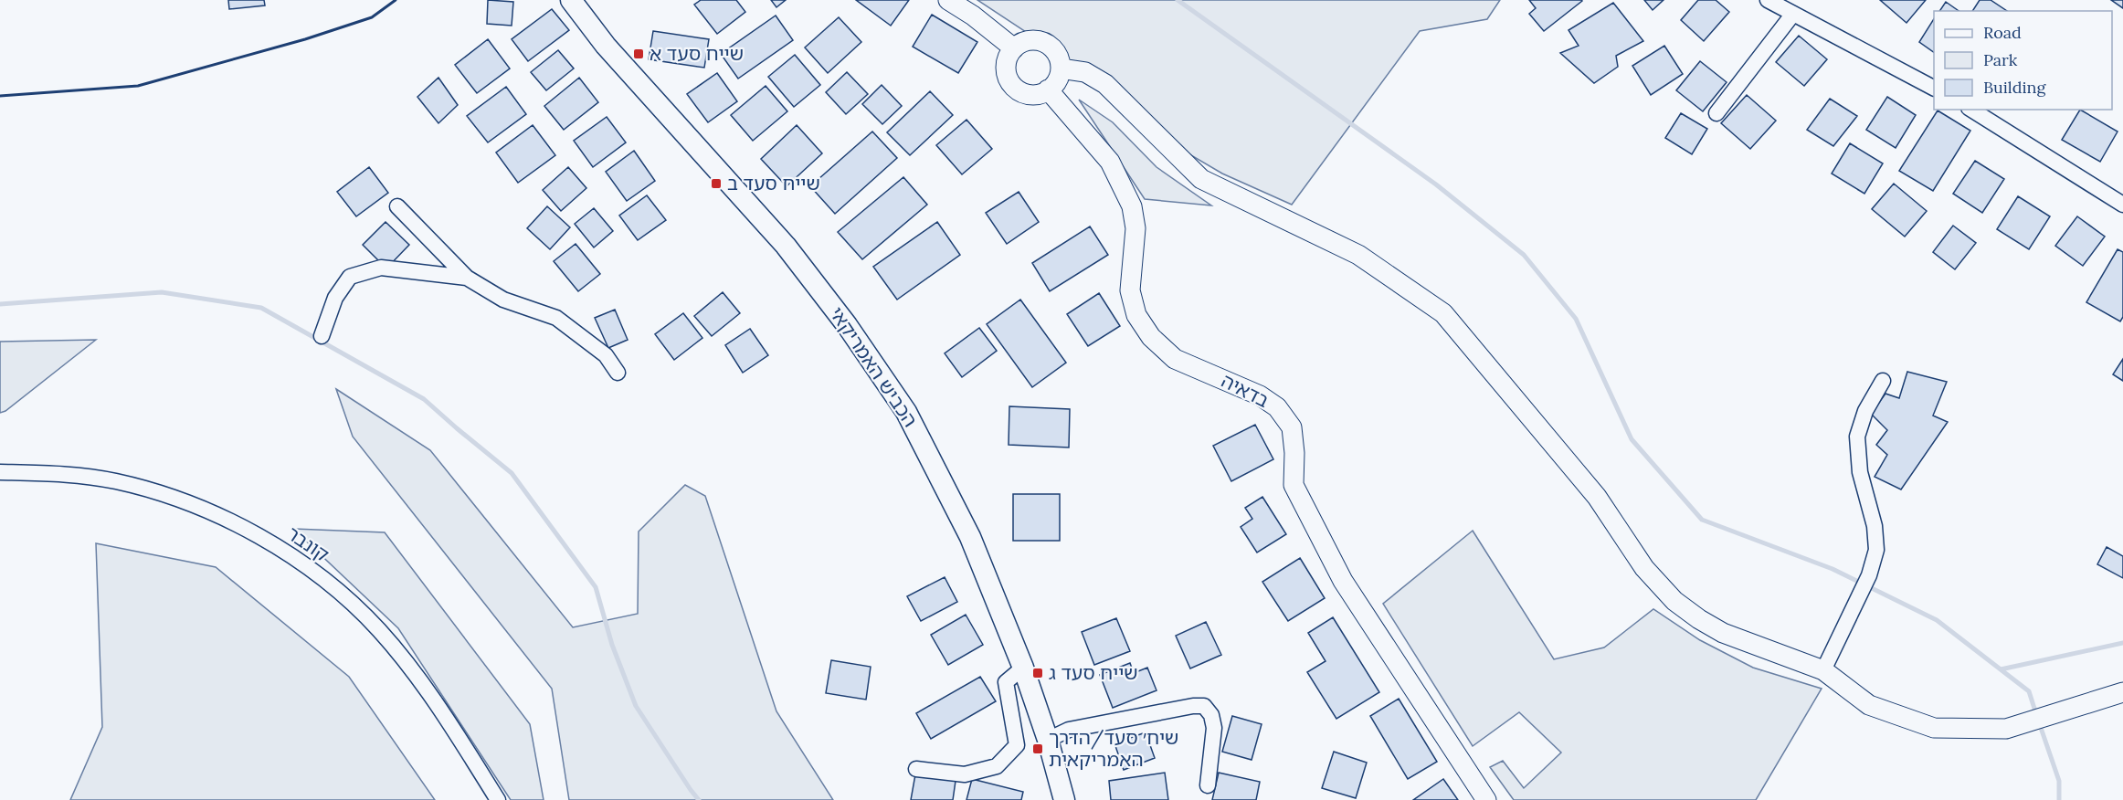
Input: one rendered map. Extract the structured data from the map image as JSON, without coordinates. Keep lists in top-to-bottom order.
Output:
{
  "streets": {
    "main road": ["הכביש האמריקאי"],
    "street": ["בדאיה", "קונבר"]
  },
  "places": {
    "transit": [
      "שייח סעד א",
      "שייח סעד ב",
      "שייח סעד ג",
      "שיח׳ סעד/הדרך האמריקאית"
    ]
  },
  "legend": ["Road", "Park", "Building"]
}
